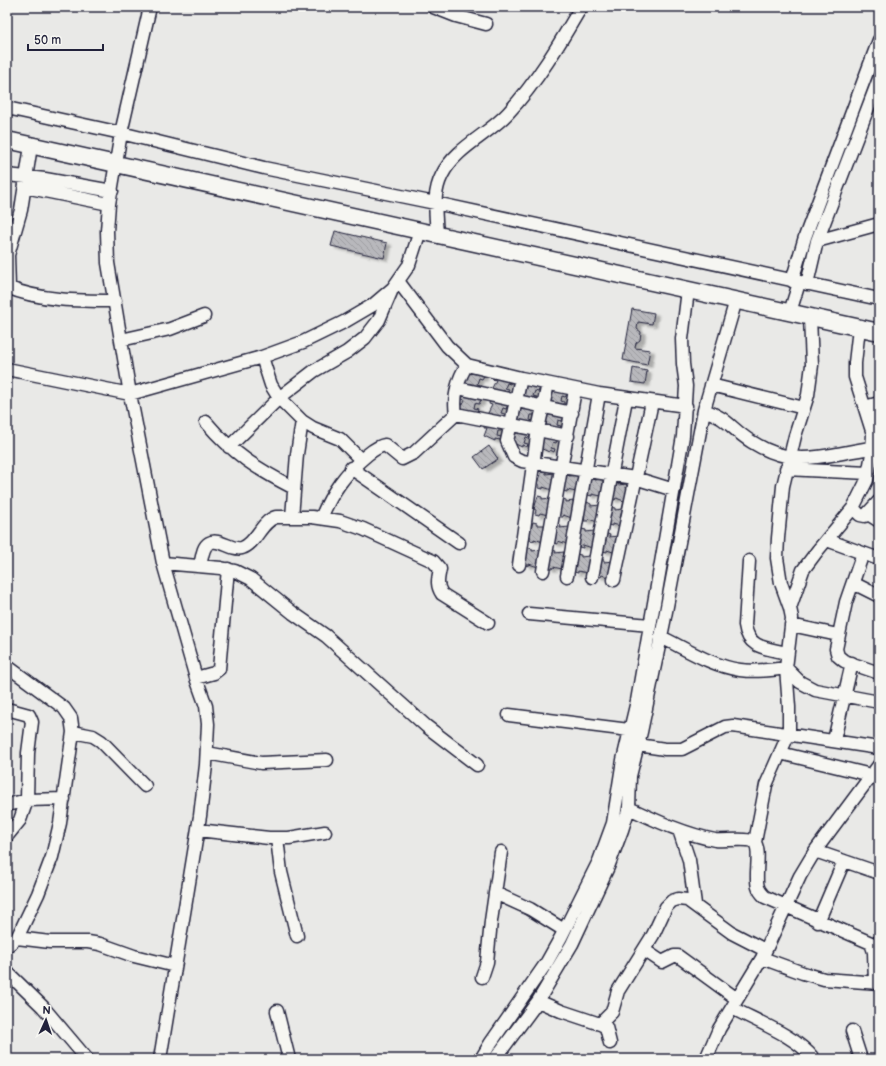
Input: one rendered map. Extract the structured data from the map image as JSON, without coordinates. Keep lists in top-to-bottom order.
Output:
{
  "scale_bar": "50 m",
  "north": "top"
}
